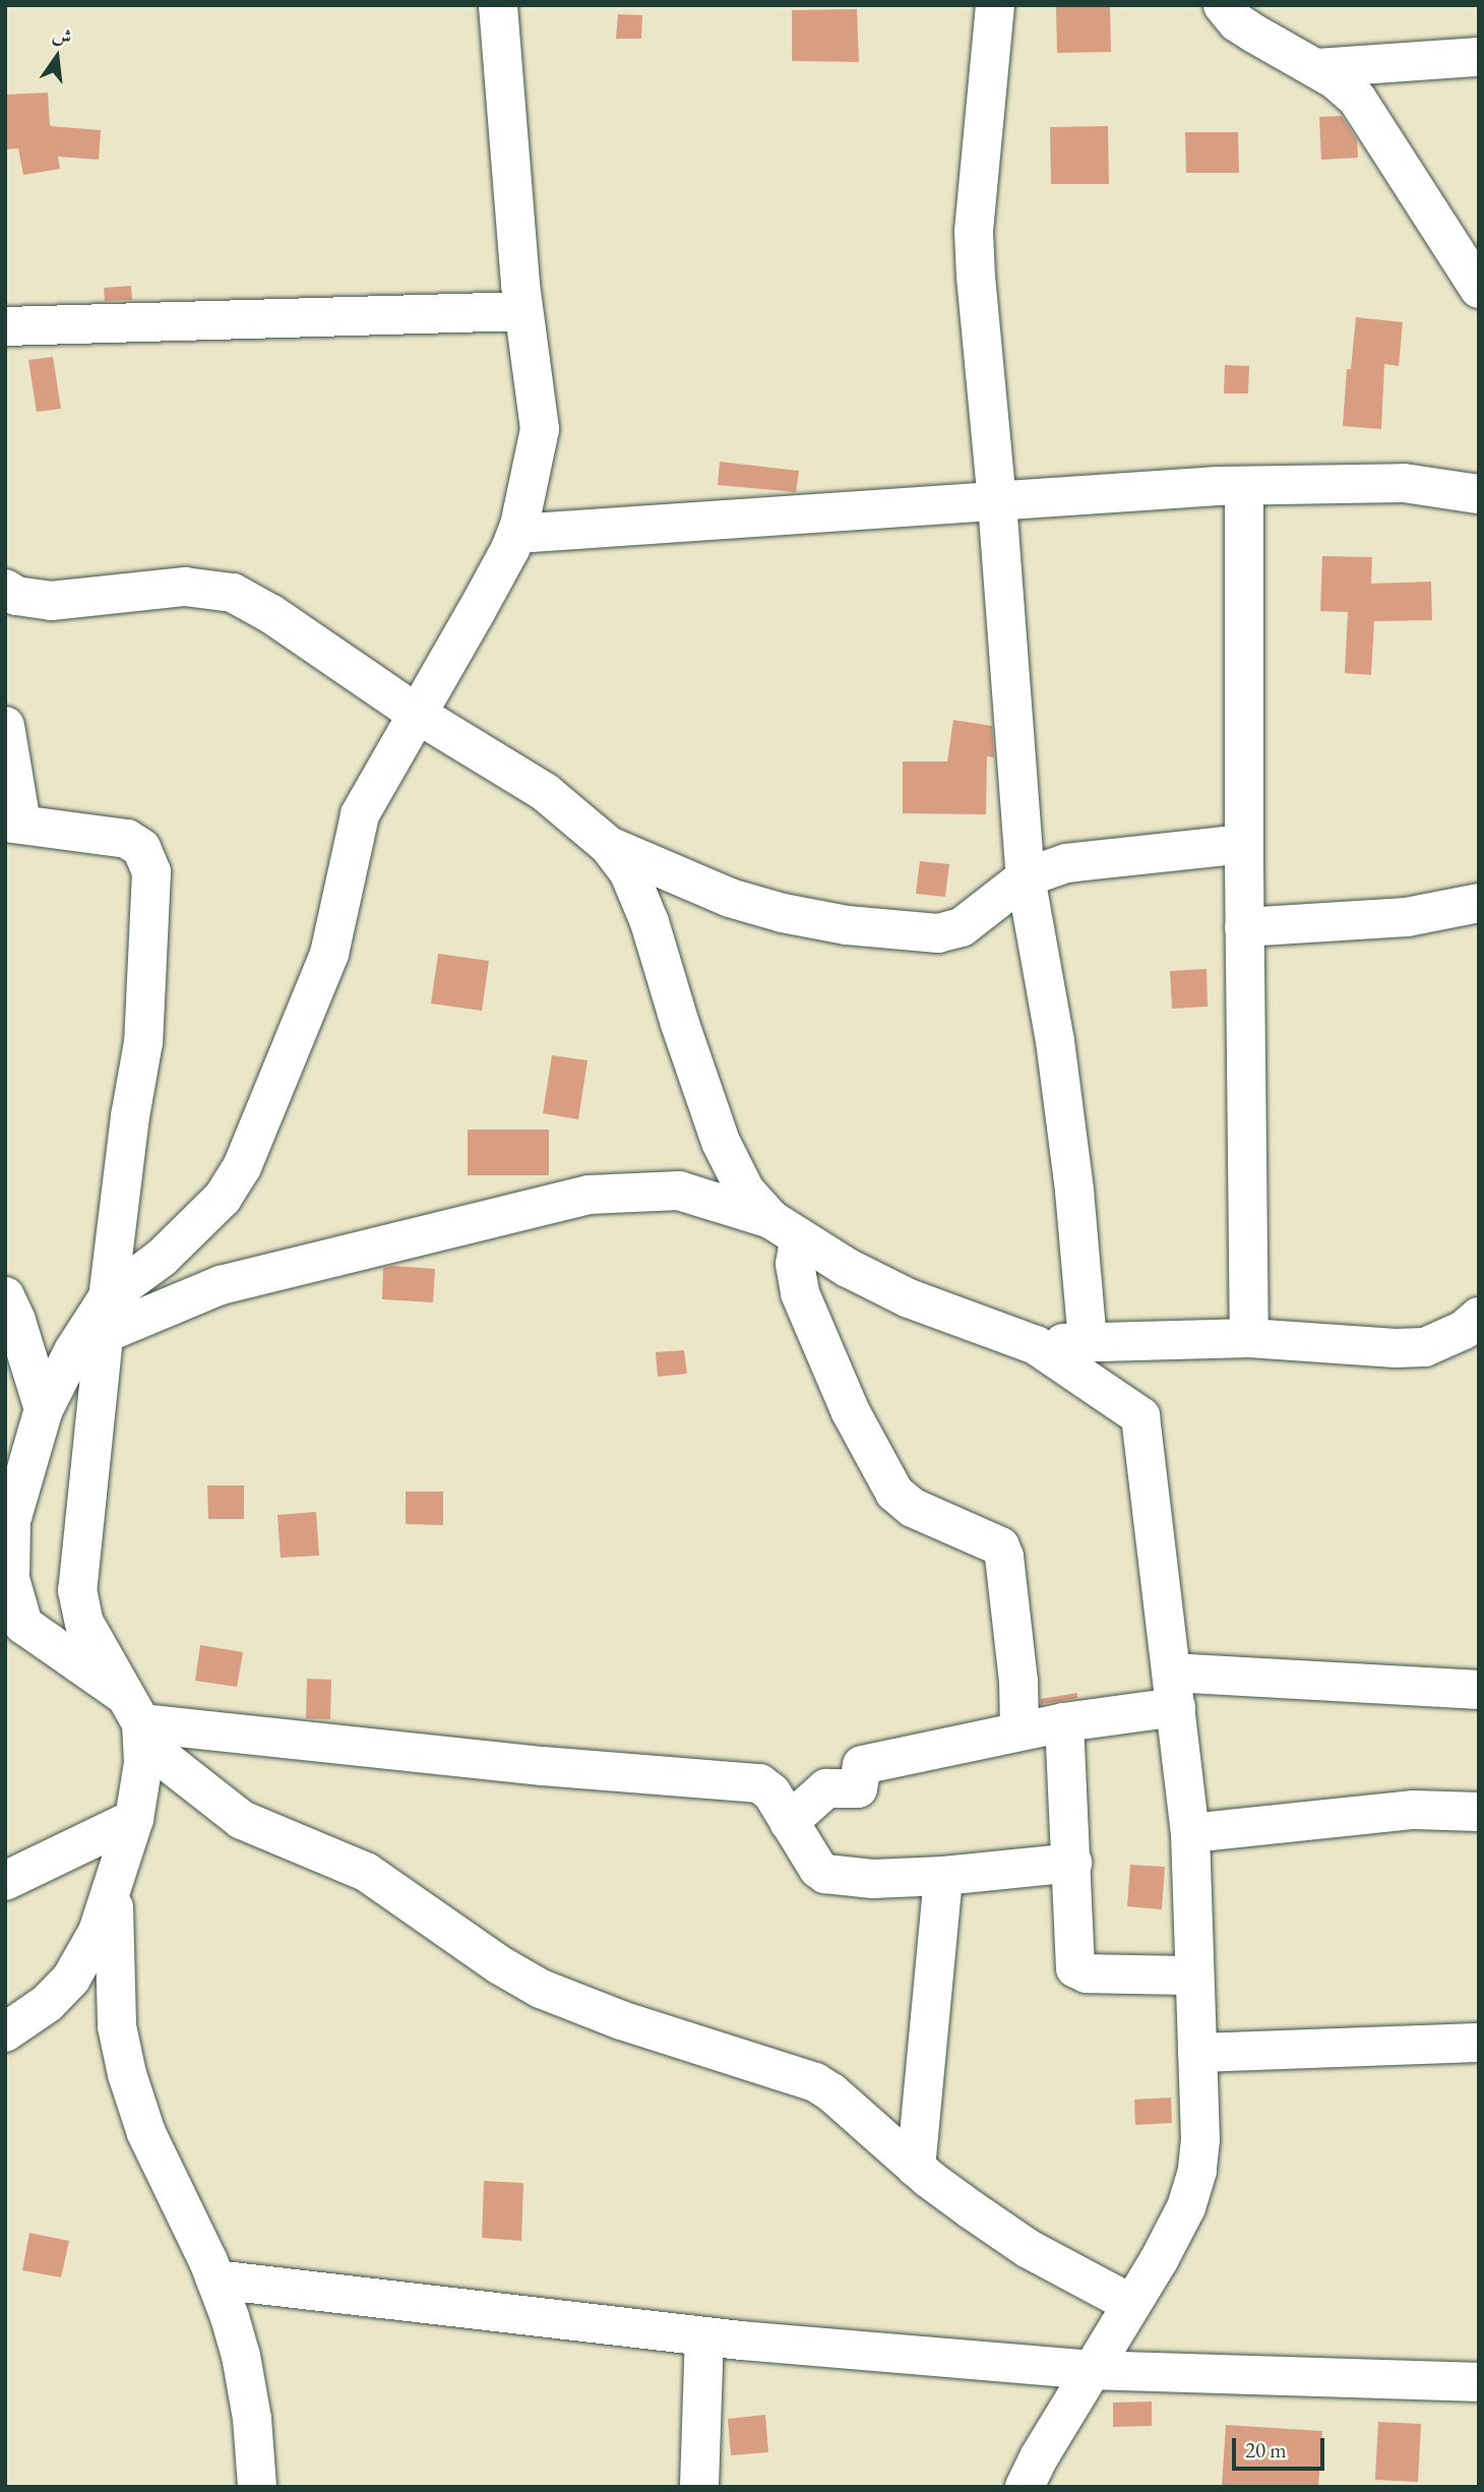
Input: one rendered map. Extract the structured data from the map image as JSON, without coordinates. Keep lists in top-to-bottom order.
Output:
{
  "scale_bar": "20 m",
  "north": "top"
}
